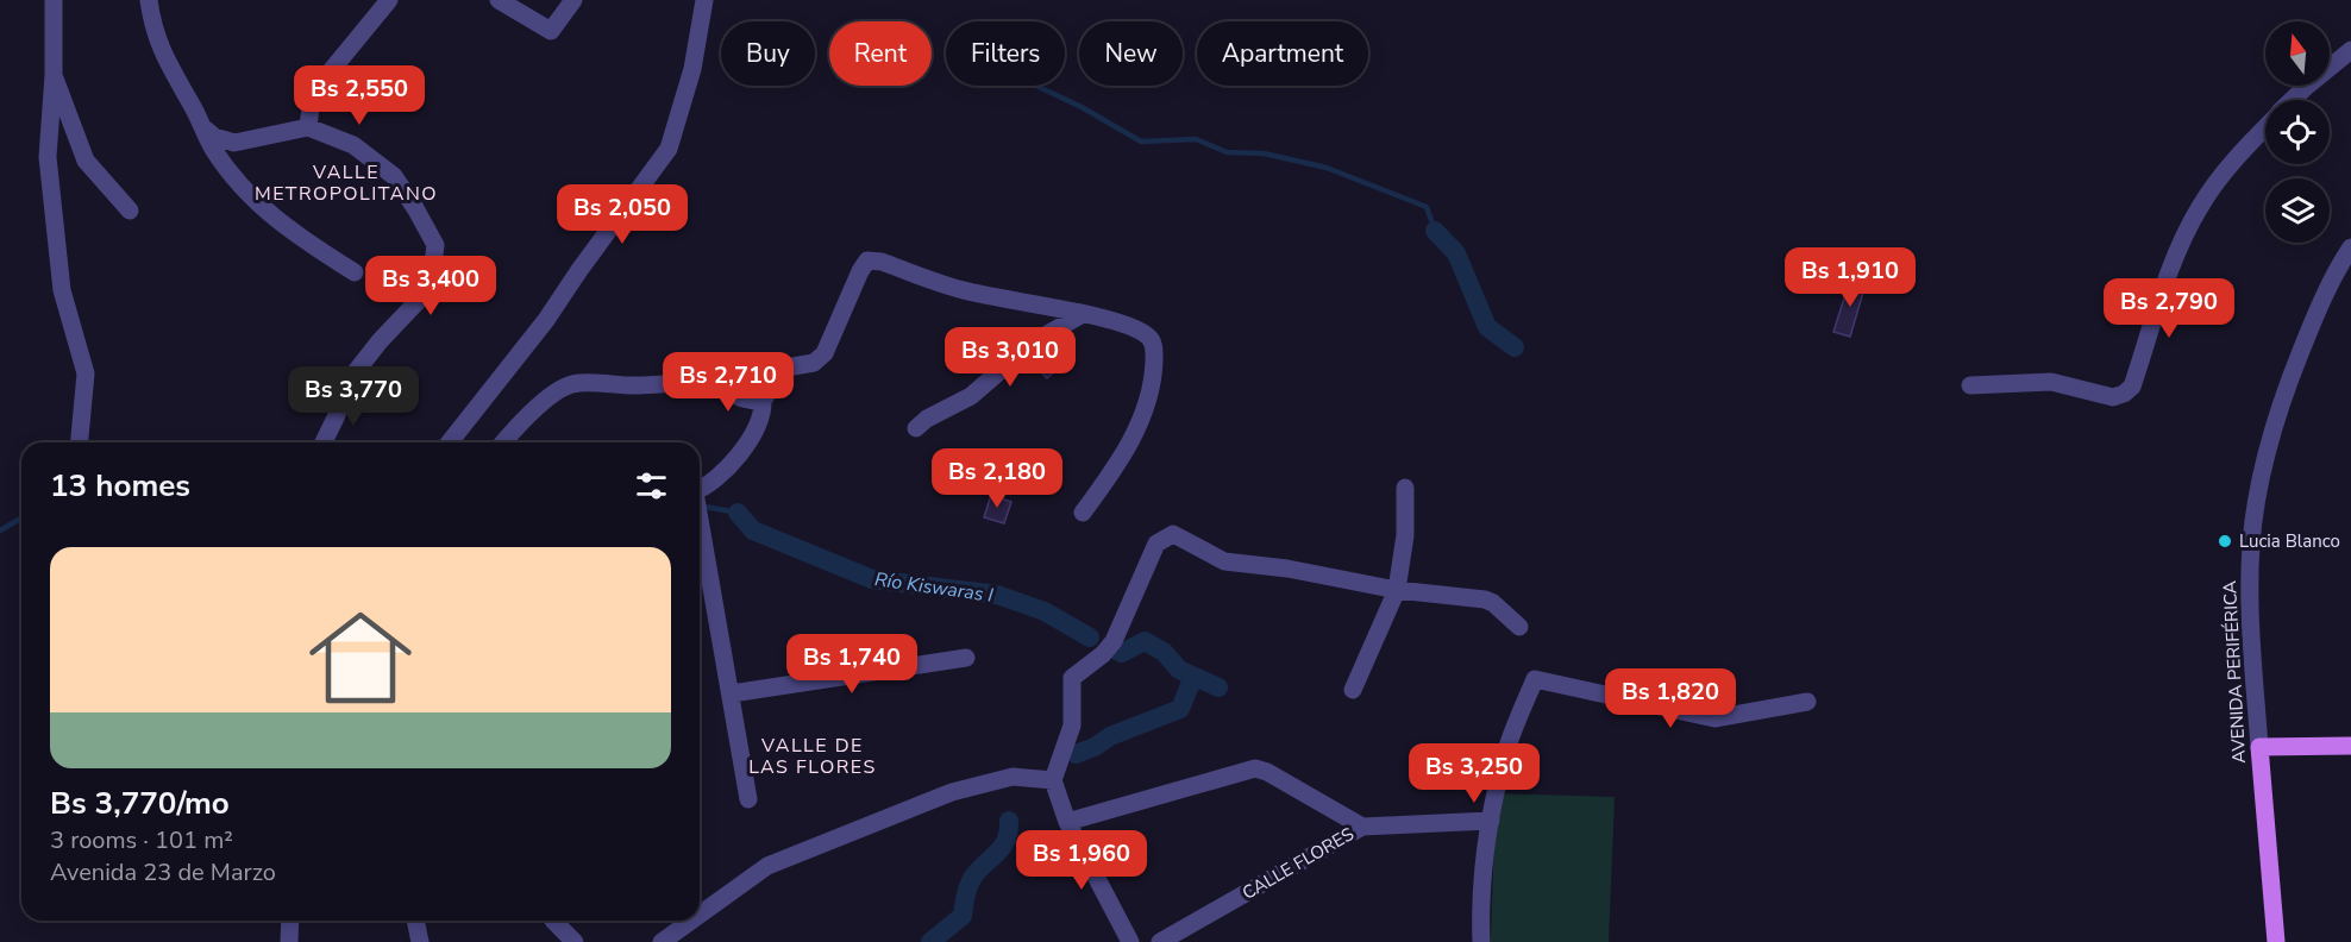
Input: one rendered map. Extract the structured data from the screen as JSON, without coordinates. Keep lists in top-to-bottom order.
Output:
{
  "streets": {
    "main road": ["AVENIDA PERIFÉRICA"],
    "street": ["CALLE FLORES"]
  },
  "districts": ["VALLE METROPOLITANO", "VALLE DE LAS FLORES"],
  "water": ["Río Kiswaras I"],
  "places": ["Lucia Blanco"],
  "north": "top",
  "page": {
    "chip": [
      "Buy",
      "Rent",
      "Filters",
      "New",
      "Apartment"
    ],
    "price": [
      "Bs 2,550",
      "Bs 2,050",
      "Bs 1,910",
      "Bs 3,400",
      "Bs 2,790",
      "Bs 3,010",
      "Bs 2,710",
      "Bs 3,770",
      "Bs 2,180",
      "Bs 1,740",
      "Bs 1,820",
      "Bs 3,250",
      "Bs 1,960"
    ],
    "heading": "13 homes",
    "list": [
      {
        "name": "Bs 3,770/mo",
        "note": "3 rooms · 101 m² · Avenida 23 de Marzo"
      }
    ]
  }
}
